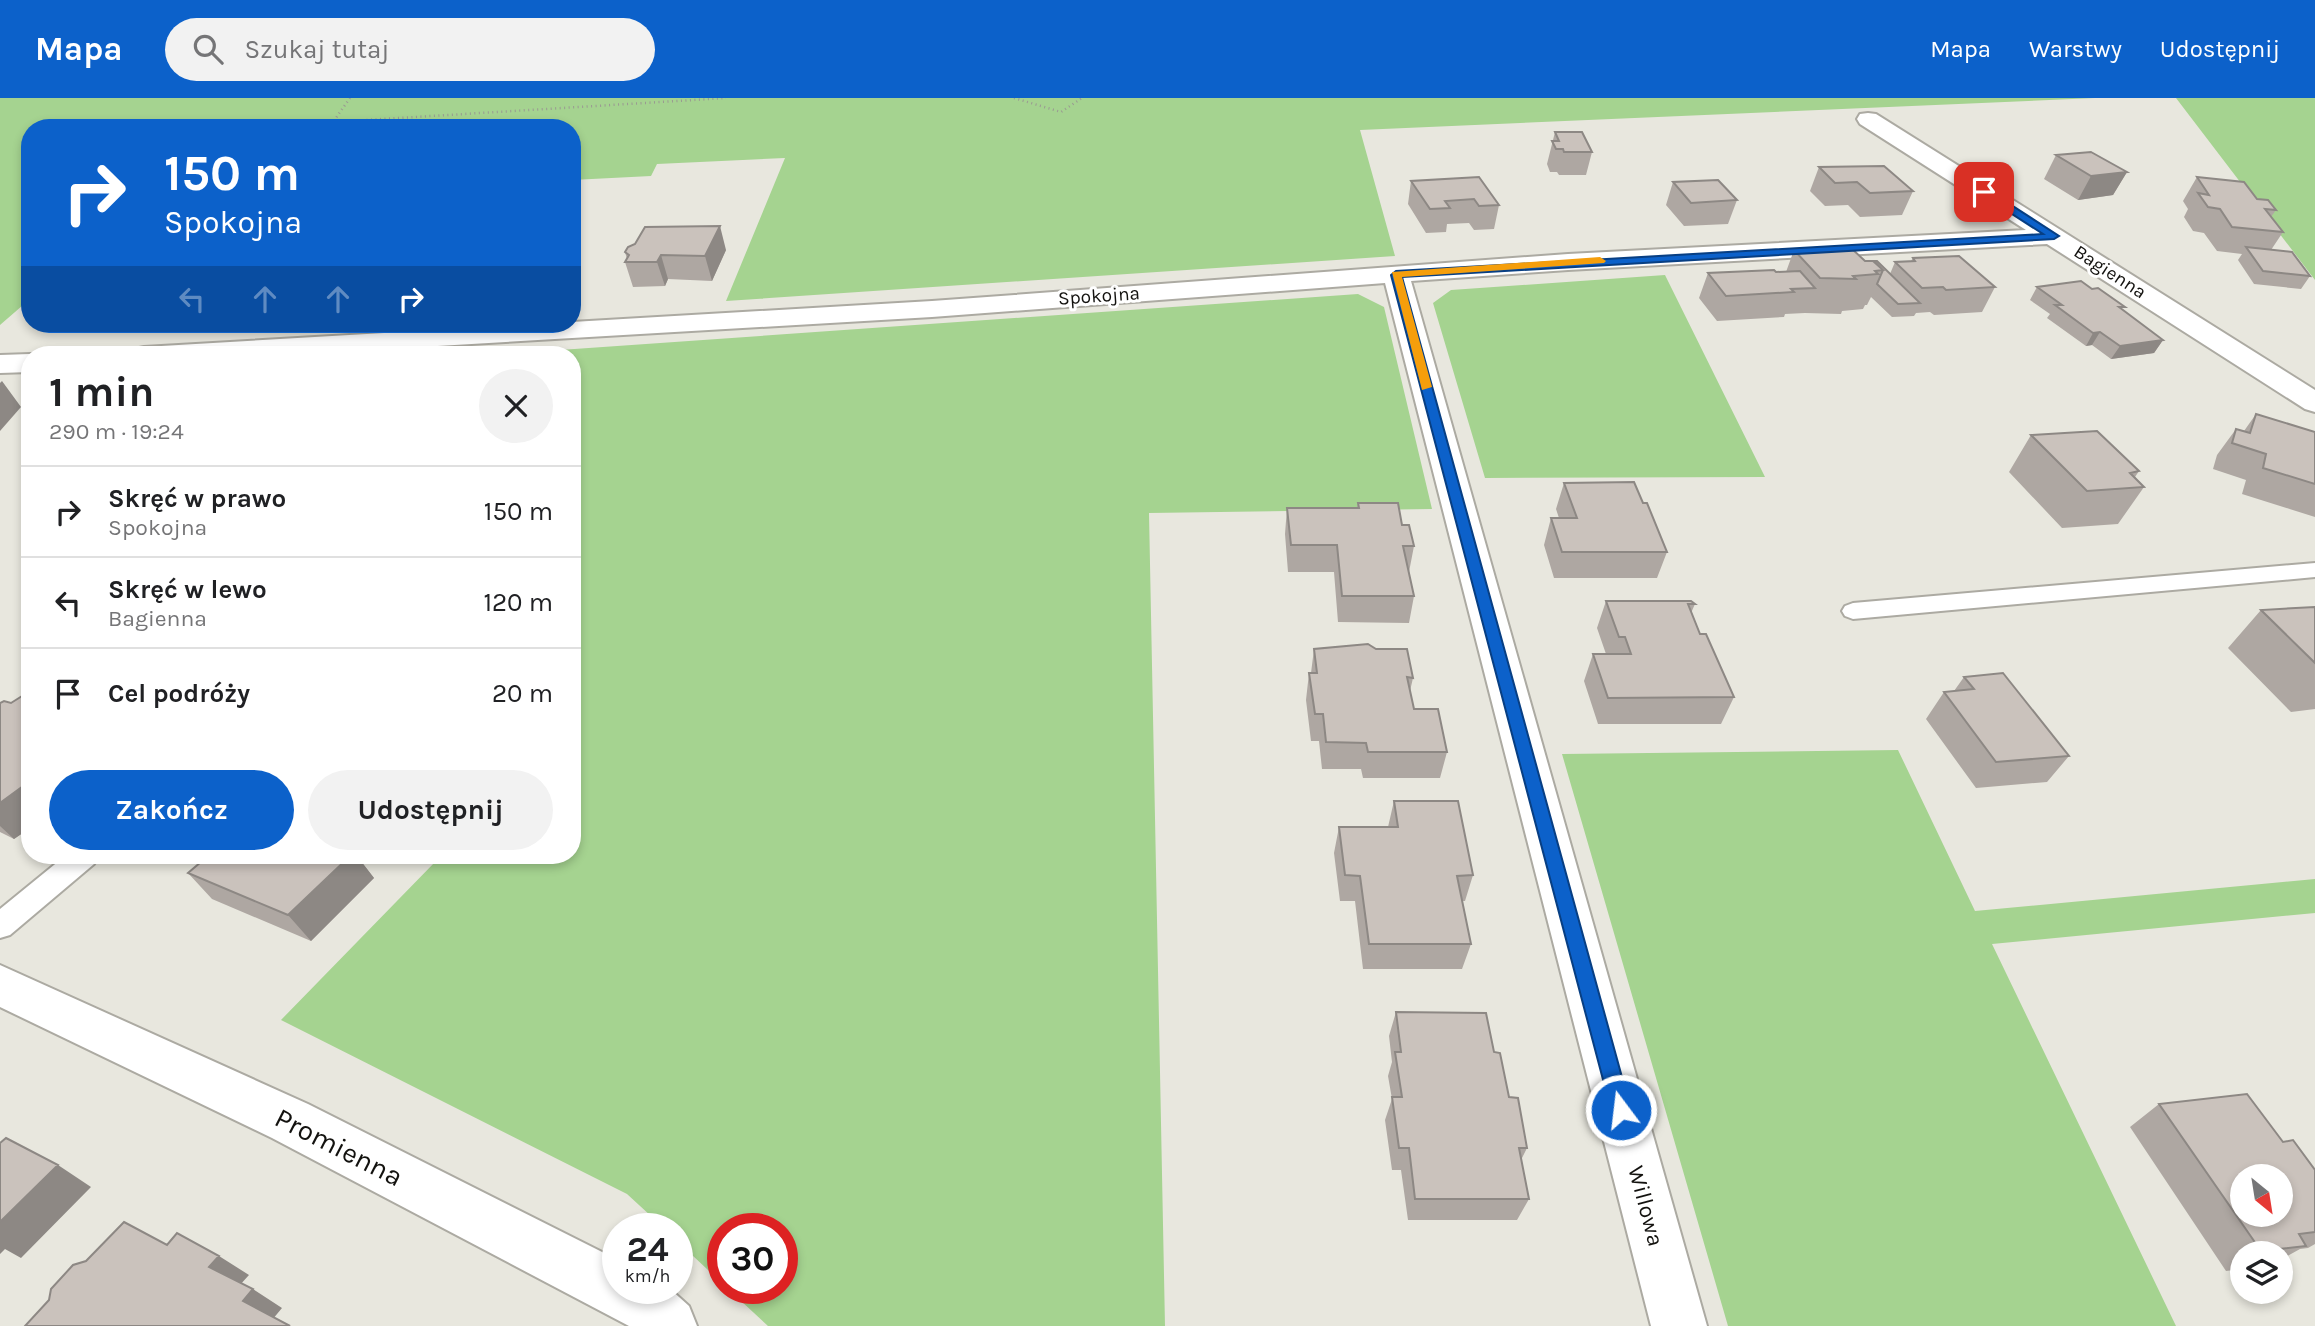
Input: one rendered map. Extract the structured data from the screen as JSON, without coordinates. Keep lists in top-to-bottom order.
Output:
{
  "streets": {
    "street": [
      "Bagienna",
      "Spokojna",
      "Promienna",
      "Willowa"
    ]
  },
  "crossings": [
    ["Bagienna", "Spokojna"],
    ["Spokojna", "Willowa"]
  ],
  "north": "bottom right",
  "page": {
    "header": "Mapa",
    "search": "Szukaj tutaj",
    "nav": ["Mapa", "Warstwy", "Udostępnij"],
    "turn": ["150 m", "Spokojna"],
    "heading": ["1 min", "290 m · 19:24"],
    "list": [
      {
        "name": "Skręć w prawo",
        "note": "Spokojna",
        "value": "150 m"
      },
      {
        "name": "Skręć w lewo",
        "note": "Bagienna",
        "value": "120 m"
      },
      {
        "name": "Cel podróży",
        "value": "20 m"
      }
    ],
    "buttons": ["Zakończ", "Udostępnij"],
    "speed": "24 km/h",
    "limit": "30"
  }
}
